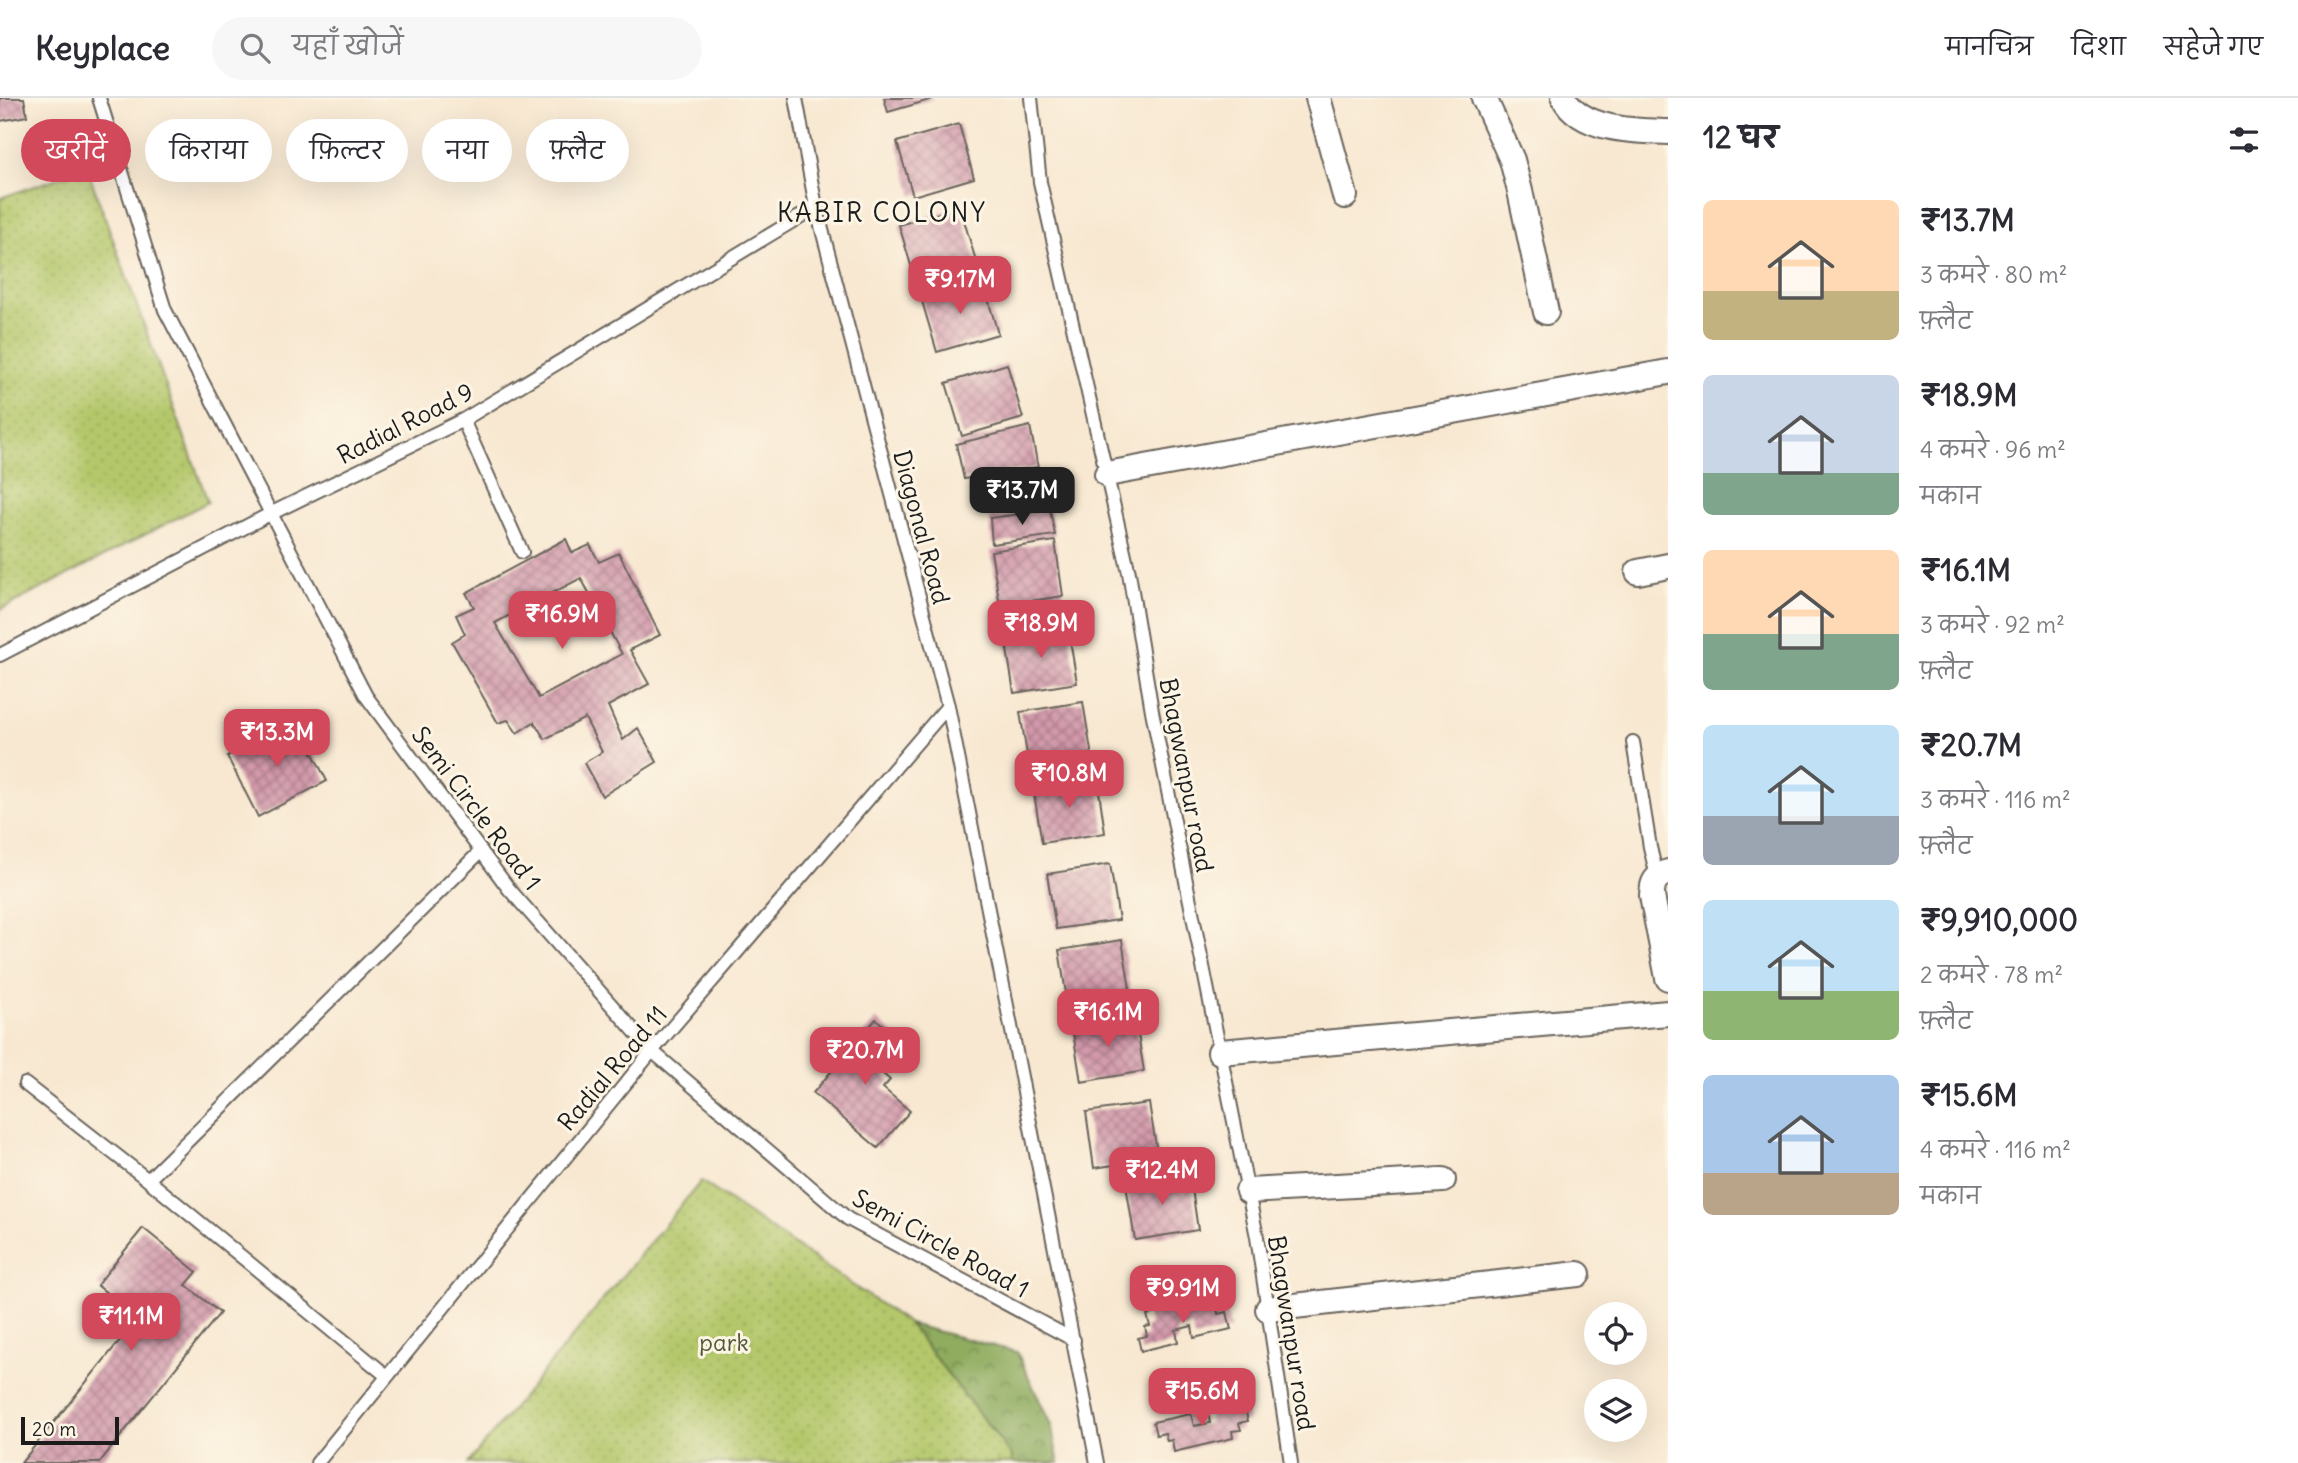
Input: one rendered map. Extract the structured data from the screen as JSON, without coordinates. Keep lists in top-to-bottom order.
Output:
{
  "streets": {
    "lane": [
      "Radial Road 9",
      "Diagonal Road",
      "Bhagwanpur road",
      "Semi Circle Road 1",
      "Radial Road 11"
    ]
  },
  "crossings": [
    ["Radial Road 9", "Diagonal Road"],
    ["Radial Road 9", "Semi Circle Road 1"],
    ["Diagonal Road", "Semi Circle Road 1"],
    ["Diagonal Road", "Radial Road 11"],
    ["Semi Circle Road 1", "Radial Road 11"]
  ],
  "districts": ["KABIR COLONY"],
  "parks": ["park"],
  "scale_bar": "20 m",
  "page": {
    "header": "Keyplace",
    "search": "यहाँ खोजें",
    "nav": ["मानचित्र", "दिशा", "सहेजे गए"],
    "heading": "12 घर",
    "chip": [
      "खरीदें",
      "किराया",
      "फ़िल्टर",
      "नया",
      "फ़्लैट"
    ],
    "list": [
      {
        "name": "₹13.7M",
        "note": "3 कमरे · 80 m² · फ़्लैट"
      },
      {
        "name": "₹18.9M",
        "note": "4 कमरे · 96 m² · मकान"
      },
      {
        "name": "₹16.1M",
        "note": "3 कमरे · 92 m² · फ़्लैट"
      },
      {
        "name": "₹20.7M",
        "note": "3 कमरे · 116 m² · फ़्लैट"
      },
      {
        "name": "₹9,910,000",
        "note": "2 कमरे · 78 m² · फ़्लैट"
      },
      {
        "name": "₹15.6M",
        "note": "4 कमरे · 116 m² · मकान"
      }
    ],
    "price": [
      "₹9.17M",
      "₹13.7M",
      "₹16.9M",
      "₹18.9M",
      "₹13.3M",
      "₹10.8M",
      "₹16.1M",
      "₹20.7M",
      "₹12.4M",
      "₹9.91M",
      "₹11.1M",
      "₹15.6M"
    ],
    "scale": "20 m"
  }
}
